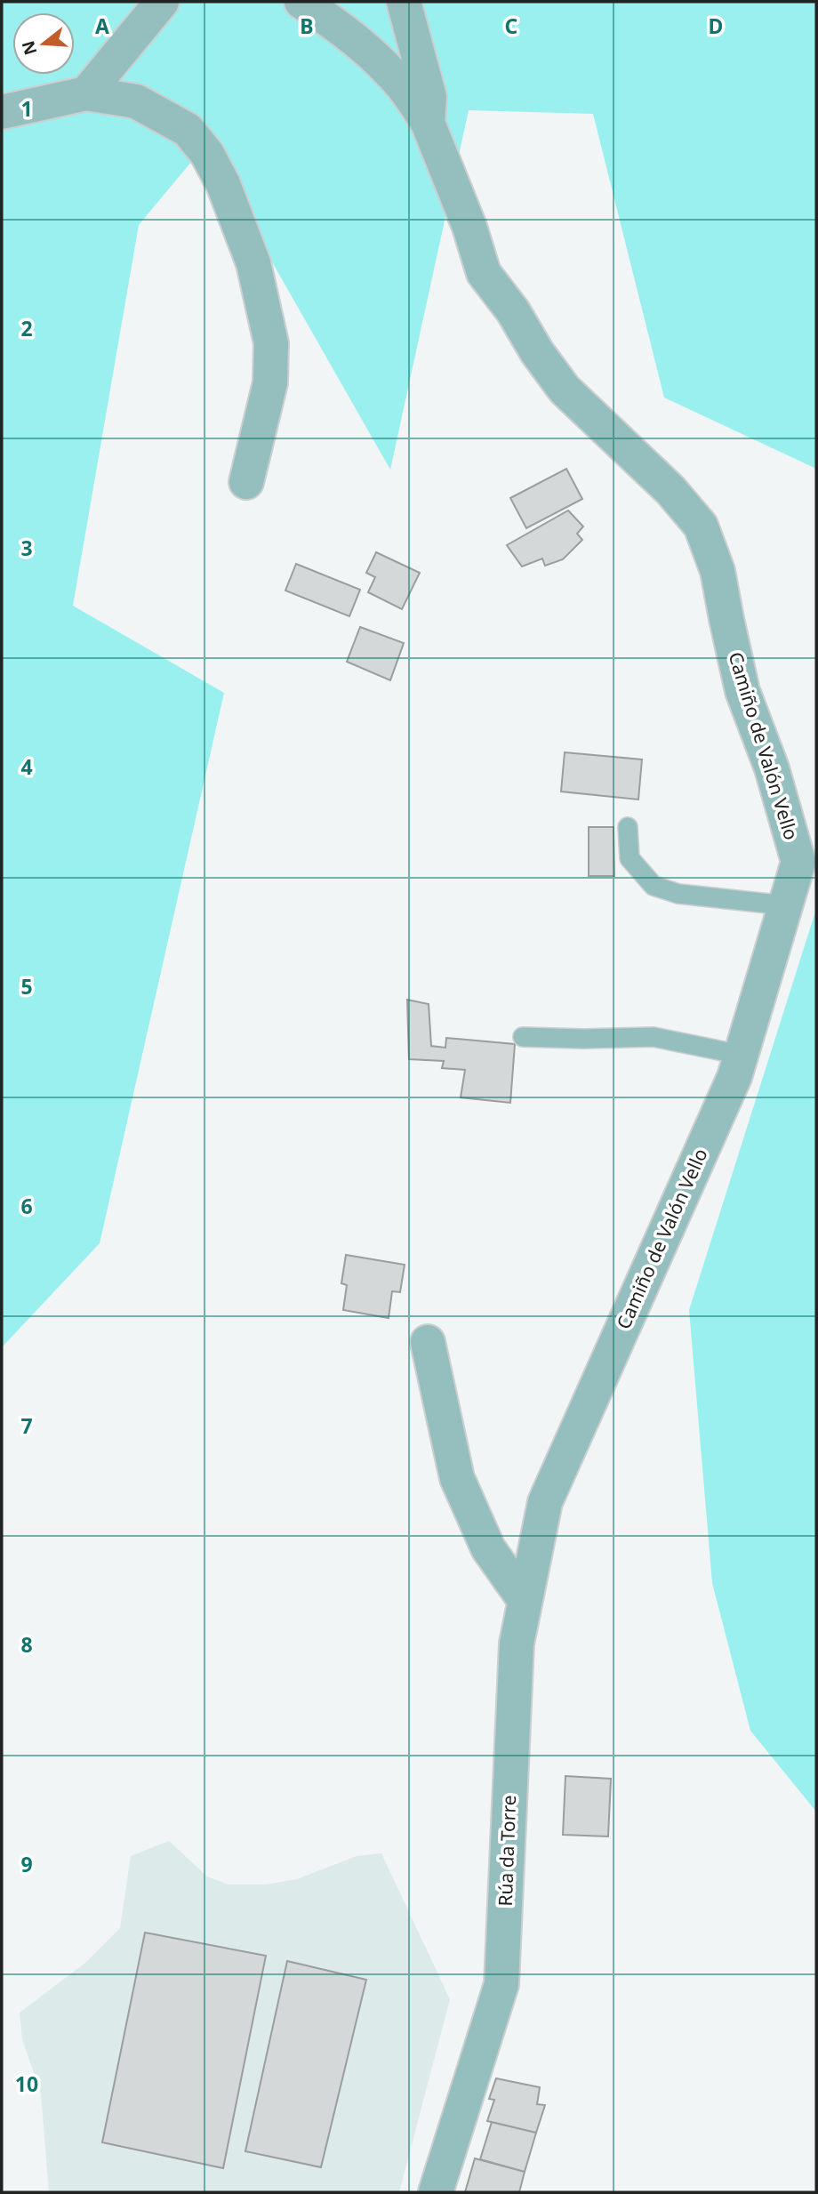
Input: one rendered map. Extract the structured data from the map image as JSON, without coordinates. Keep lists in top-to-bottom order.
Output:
{
  "streets": {
    "street": ["Camiño de Valón Vello", "Rúa da Torre"]
  },
  "crossings": [
    ["Camiño de Valón Vello", "Rúa da Torre"]
  ],
  "north": "left",
  "grid": {
    "columns": [
      "A",
      "B",
      "C",
      "D"
    ],
    "rows": [
      "1",
      "2",
      "3",
      "4",
      "5",
      "6",
      "7",
      "8",
      "9",
      "10"
    ]
  }
}
